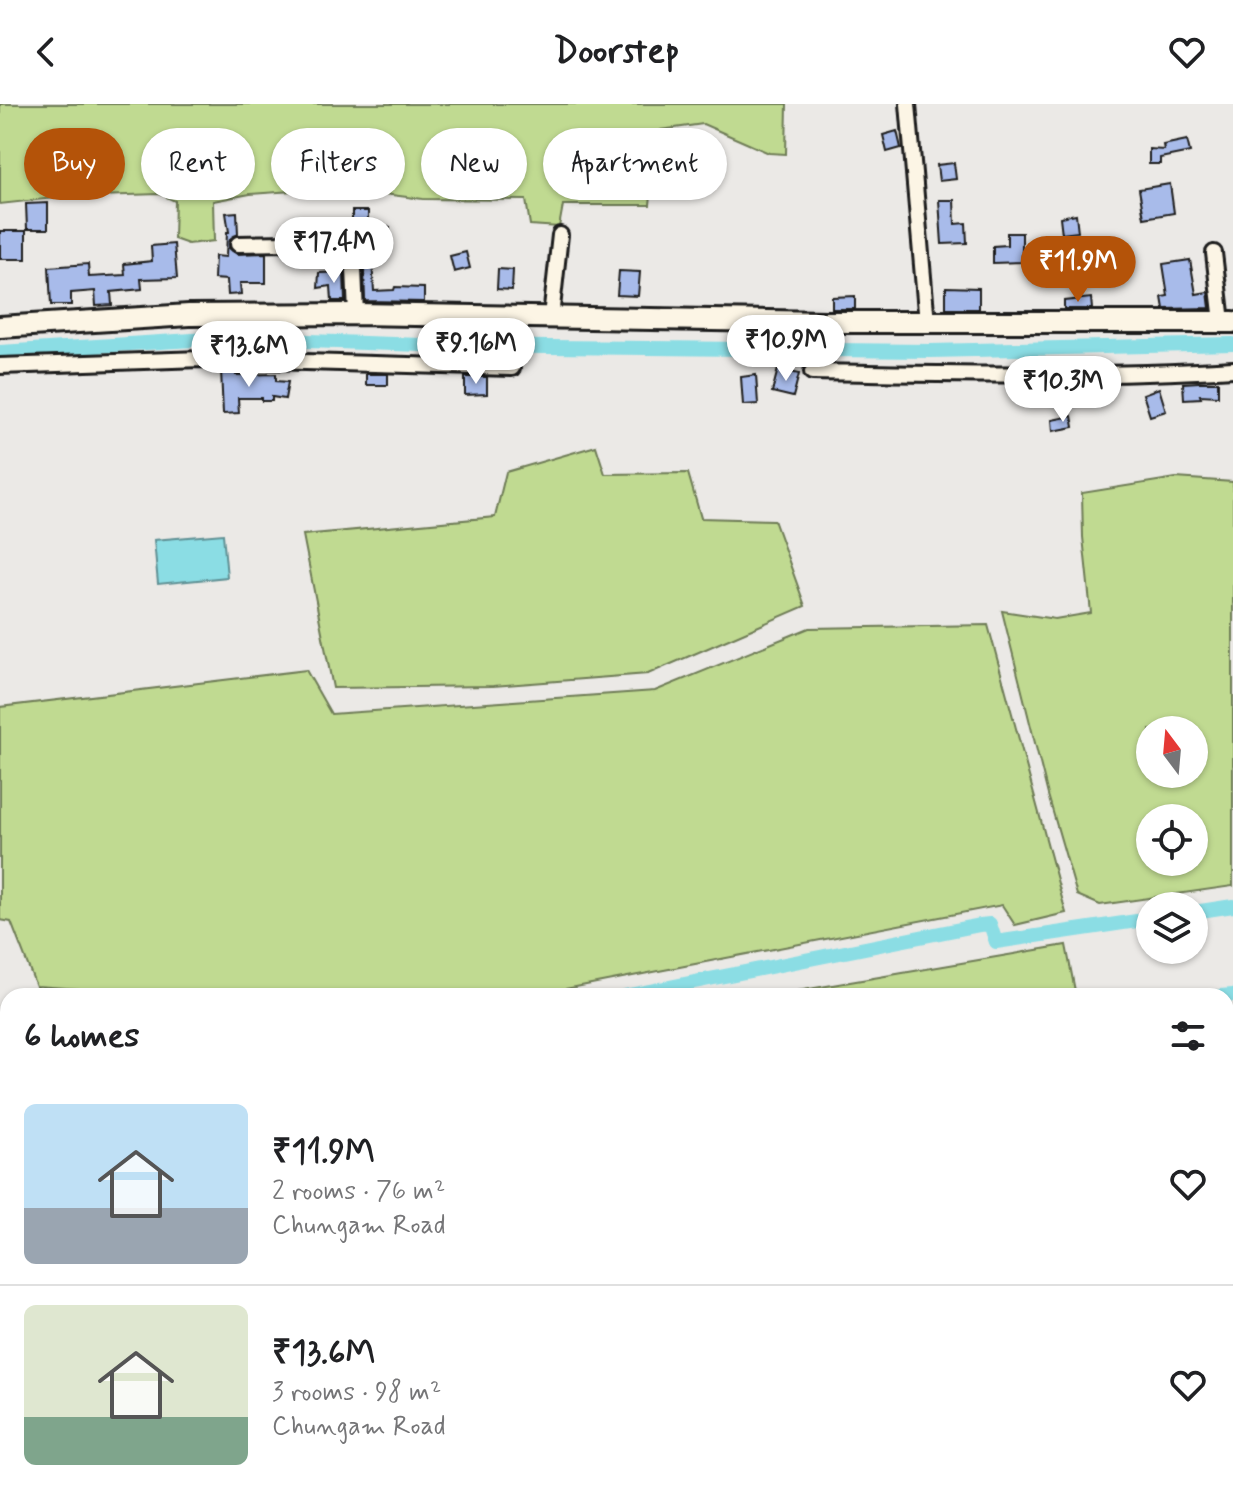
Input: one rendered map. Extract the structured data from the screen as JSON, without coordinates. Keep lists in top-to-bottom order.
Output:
{
  "north": "top",
  "page": {
    "header": "Doorstep",
    "chip": [
      "Buy",
      "Rent",
      "Filters",
      "New",
      "Apartment"
    ],
    "price": [
      "₹17.4M",
      "₹11.9M",
      "₹10.9M",
      "₹9.16M",
      "₹13.6M",
      "₹10.3M"
    ],
    "heading": "6 homes",
    "list": [
      {
        "name": "₹11.9M",
        "note": "2 rooms · 76 m² · Chungam Road"
      },
      {
        "name": "₹13.6M",
        "note": "3 rooms · 98 m² · Chungam Road"
      }
    ]
  }
}
